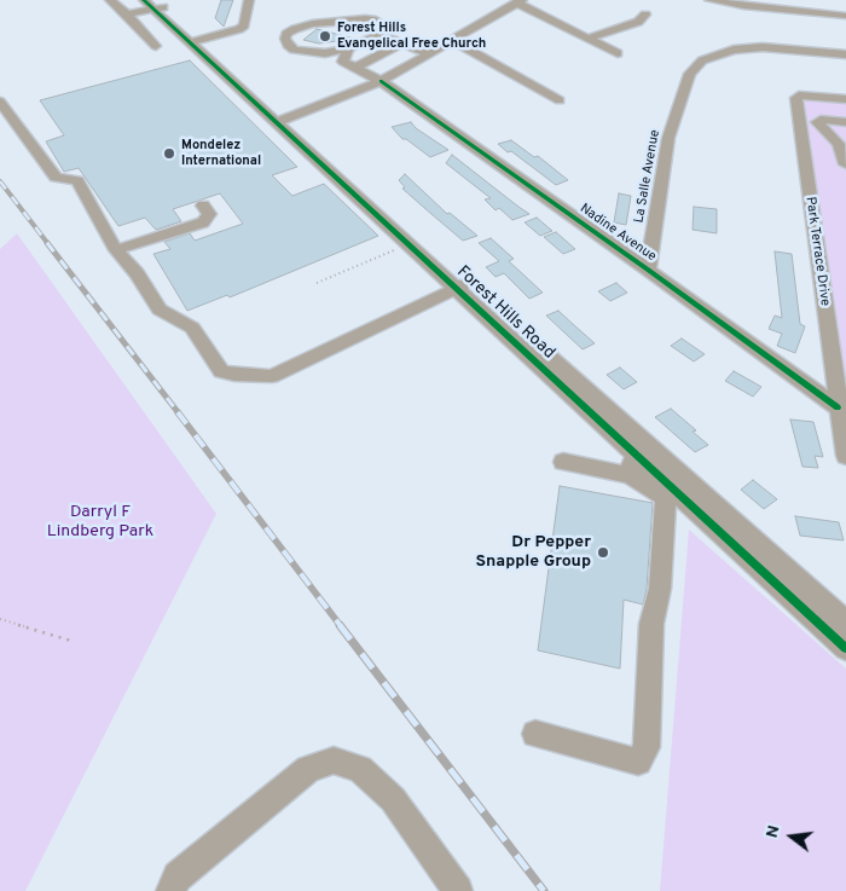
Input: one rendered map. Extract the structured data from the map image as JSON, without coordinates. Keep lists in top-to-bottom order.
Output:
{
  "streets": {
    "street": [
      "La Salle Avenue",
      "Nadine Avenue",
      "Park Terrace Drive",
      "Forest Hills Road"
    ]
  },
  "crossings": [
    ["La Salle Avenue", "Nadine Avenue"],
    ["Nadine Avenue", "Park Terrace Drive"]
  ],
  "parks": ["Darryl F Lindberg Park"],
  "places": ["Forest Hills Evangelical Free Church", "Mondelez International", "Dr Pepper Snapple Group"],
  "north": "left"
}
